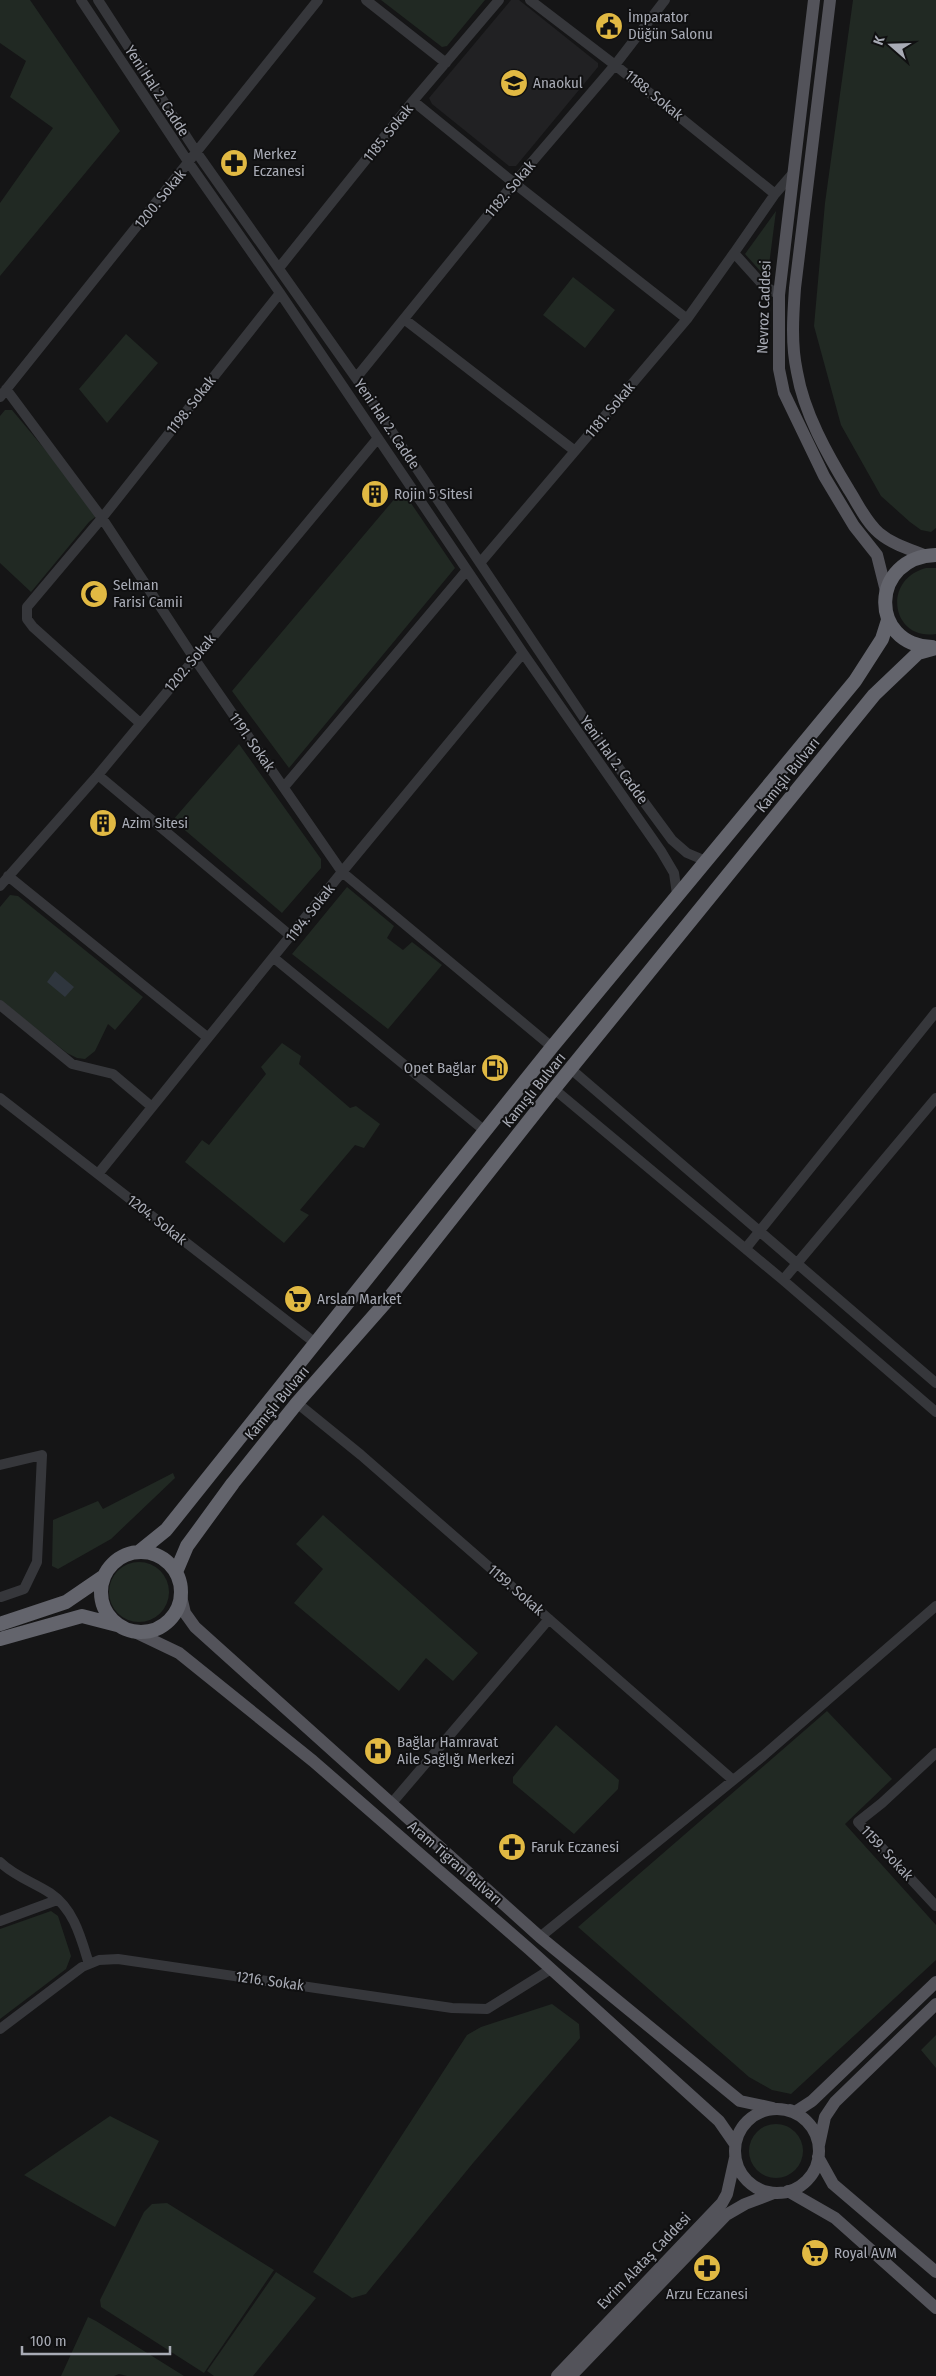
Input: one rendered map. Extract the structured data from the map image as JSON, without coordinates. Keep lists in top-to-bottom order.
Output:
{
  "streets": {
    "highway": ["Kamışlı Bulvarı"],
    "main road": ["Nevroz Caddesi", "Aram Tigran Bulvarı", "Evrim Alataş Caddesi"],
    "street": [
      "Yeni Hal 2. Cadde",
      "1188. Sokak",
      "1185. Sokak",
      "1182. Sokak",
      "1200. Sokak",
      "1198. Sokak",
      "1181. Sokak",
      "1202. Sokak",
      "1191. Sokak",
      "1194. Sokak",
      "1204. Sokak",
      "1159. Sokak",
      "1216. Sokak"
    ]
  },
  "crossings": [
    ["Yeni Hal 2. Cadde", "1185. Sokak"],
    ["Yeni Hal 2. Cadde", "1182. Sokak"],
    ["Yeni Hal 2. Cadde", "1200. Sokak"],
    ["Yeni Hal 2. Cadde", "1181. Sokak"],
    ["Yeni Hal 2. Cadde", "Kamışlı Bulvarı"],
    ["1188. Sokak", "1182. Sokak"],
    ["1200. Sokak", "1191. Sokak"],
    ["1198. Sokak", "1202. Sokak"],
    ["1198. Sokak", "1191. Sokak"],
    ["1202. Sokak", "1191. Sokak"],
    ["1191. Sokak", "Kamışlı Bulvarı"],
    ["1191. Sokak", "1194. Sokak"],
    ["Kamışlı Bulvarı", "1204. Sokak"],
    ["Kamışlı Bulvarı", "1159. Sokak"],
    ["Kamışlı Bulvarı", "Aram Tigran Bulvarı"],
    ["1194. Sokak", "1204. Sokak"],
    ["Aram Tigran Bulvarı", "1216. Sokak"],
    ["Aram Tigran Bulvarı", "Evrim Alataş Caddesi"]
  ],
  "places": {
    "public building": ["İmparator Düğün Salonu"],
    "school or university": ["Anaokul"],
    "pharmacy": ["Merkez Eczanesi", "Faruk Eczanesi", "Arzu Eczanesi"],
    "building": ["Rojin 5 Sitesi", "Azim Sitesi"],
    "mosque": ["Selman Farisi Camii"],
    "fuel station": ["Opet Bağlar"],
    "supermarket": ["Arslan Market", "Royal AVM"],
    "hospital": ["Bağlar Hamravat Aile Sağlığı Merkezi"]
  },
  "scale_bar": "100 m",
  "north": "left"
}
